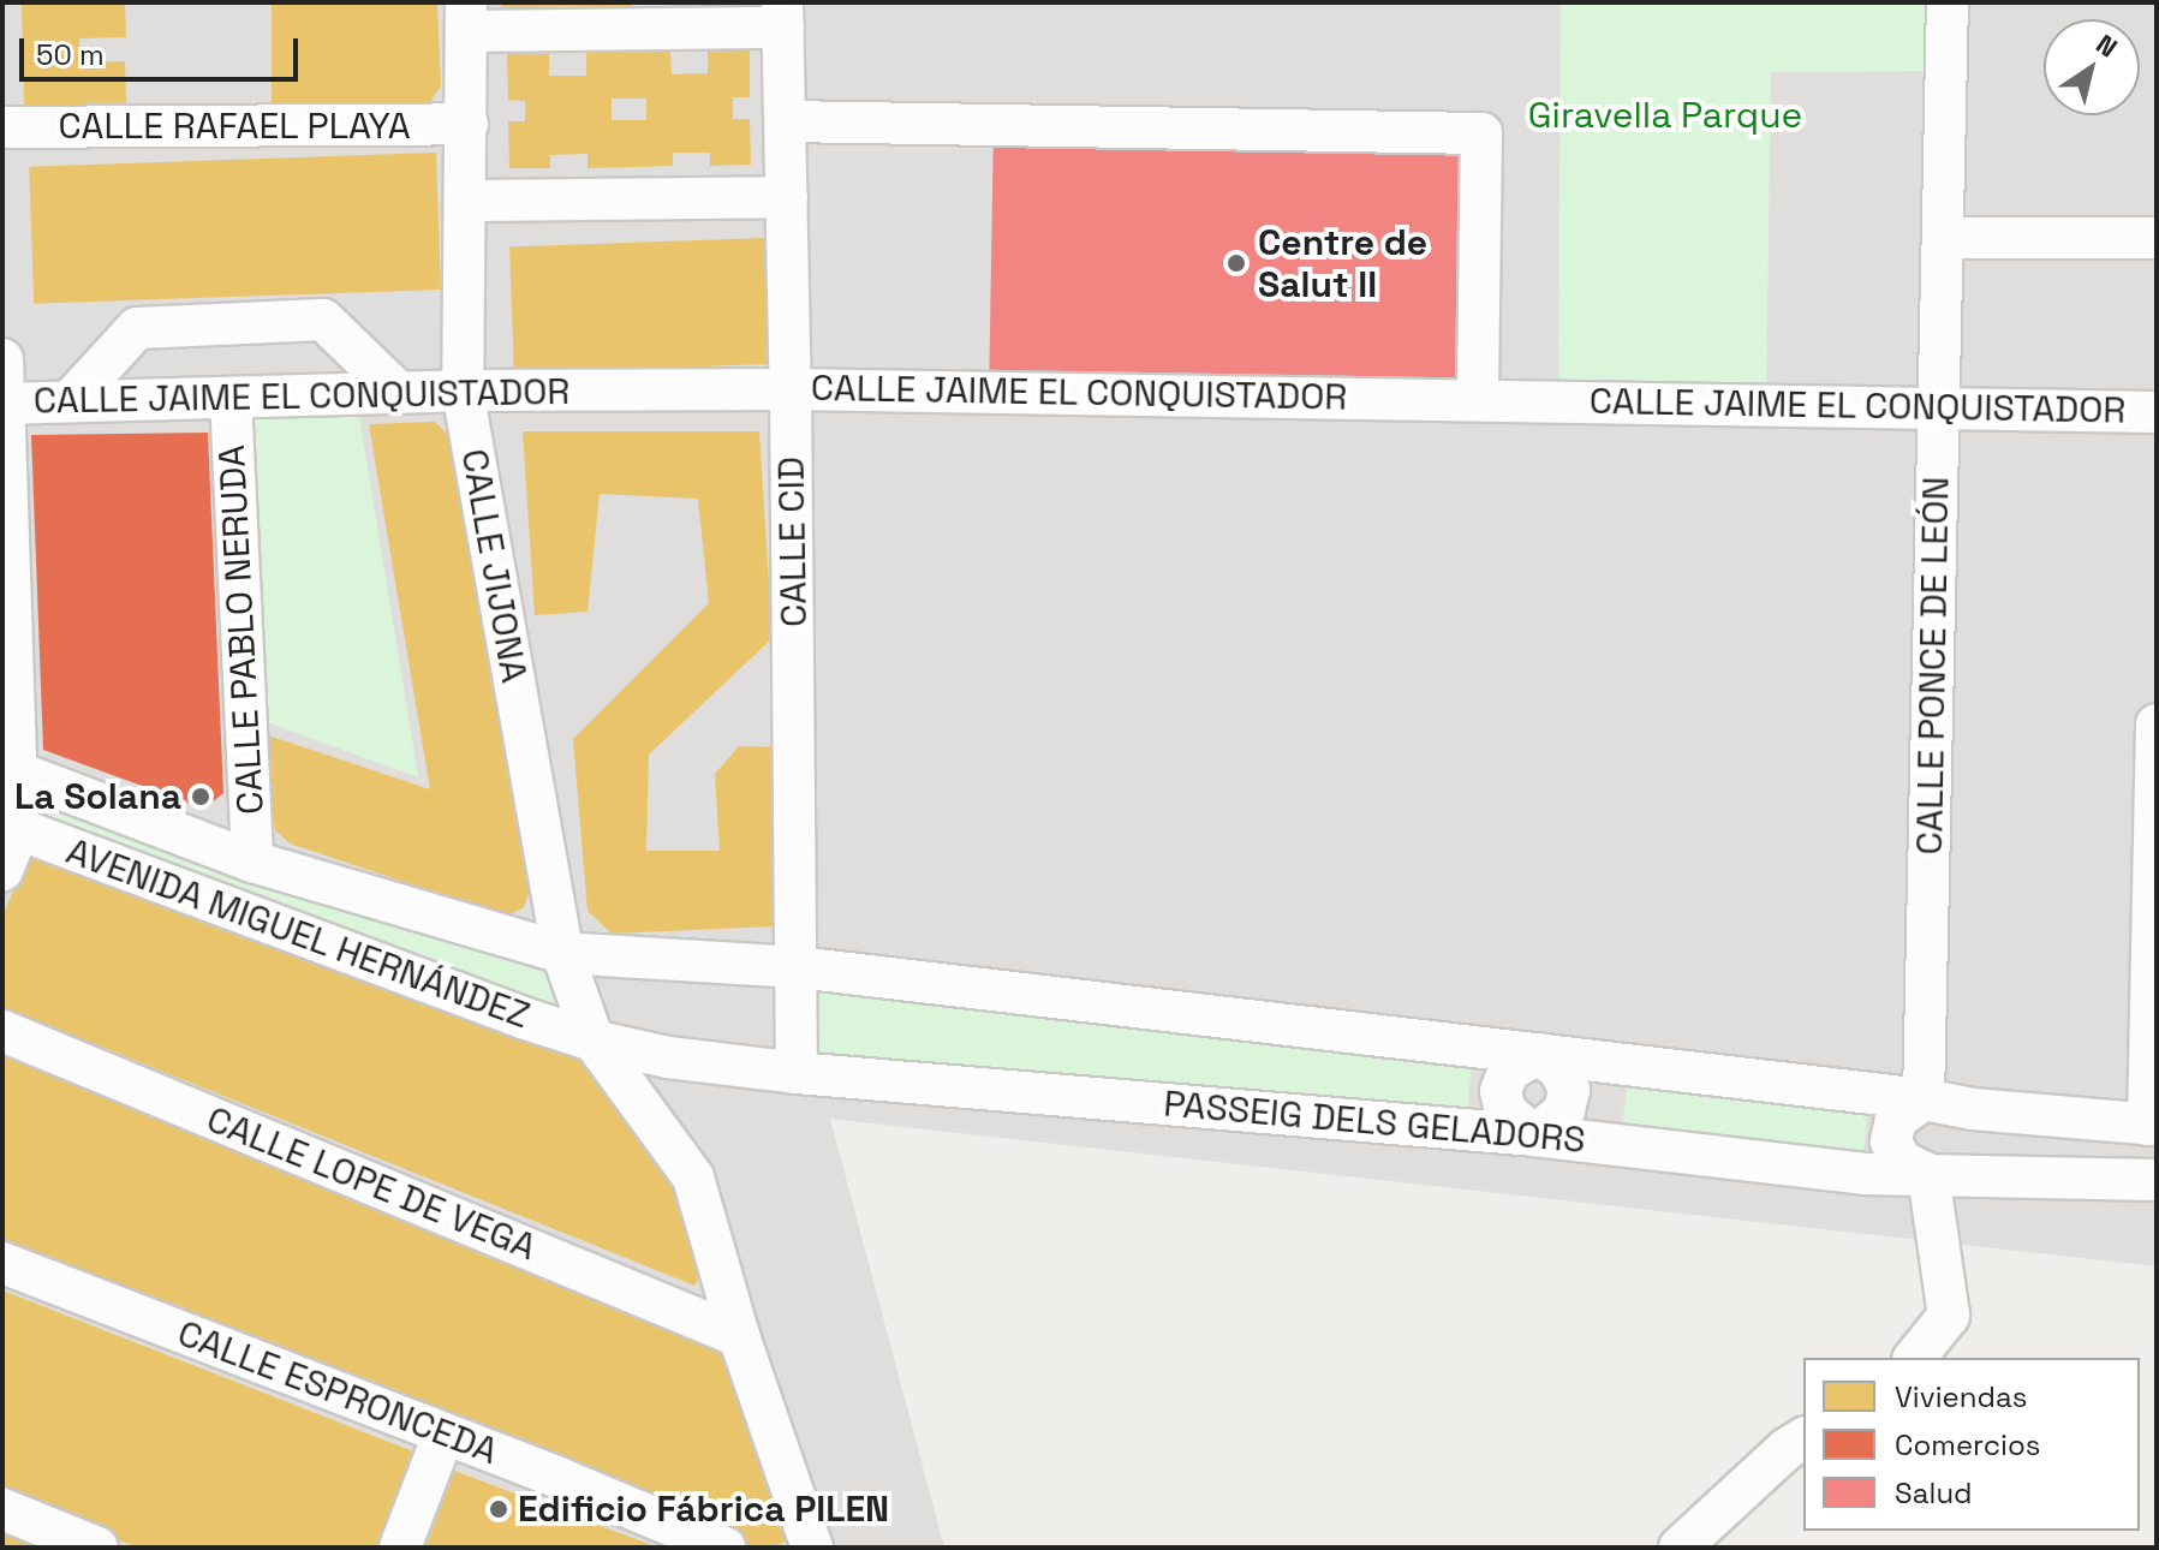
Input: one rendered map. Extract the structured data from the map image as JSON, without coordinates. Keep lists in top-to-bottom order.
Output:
{
  "streets": {
    "street": [
      "CALLE RAFAEL PLAYA",
      "CALLE JAIME EL CONQUISTADOR",
      "CALLE CID",
      "CALLE JIJONA",
      "CALLE PABLO NERUDA",
      "CALLE PONCE DE LEÓN",
      "AVENIDA MIGUEL HERNÁNDEZ",
      "PASSEIG DELS GELADORS",
      "CALLE LOPE DE VEGA",
      "CALLE ESPRONCEDA"
    ]
  },
  "crossings": [
    ["CALLE RAFAEL PLAYA", "CALLE JIJONA"],
    ["CALLE JAIME EL CONQUISTADOR", "CALLE CID"],
    ["CALLE JAIME EL CONQUISTADOR", "CALLE JIJONA"],
    ["CALLE JAIME EL CONQUISTADOR", "CALLE PABLO NERUDA"],
    ["CALLE JAIME EL CONQUISTADOR", "CALLE PONCE DE LEÓN"],
    ["CALLE CID", "PASSEIG DELS GELADORS"],
    ["CALLE JIJONA", "AVENIDA MIGUEL HERNÁNDEZ"],
    ["CALLE JIJONA", "PASSEIG DELS GELADORS"],
    ["CALLE JIJONA", "CALLE LOPE DE VEGA"],
    ["AVENIDA MIGUEL HERNÁNDEZ", "PASSEIG DELS GELADORS"]
  ],
  "parks": ["Giravella Parque"],
  "places": ["Centre de Salut II", "La Solana", "Edificio Fábrica PILEN"],
  "legend": ["Viviendas", "Comercios", "Salud"],
  "scale_bar": "50 m",
  "north": "top right"
}
